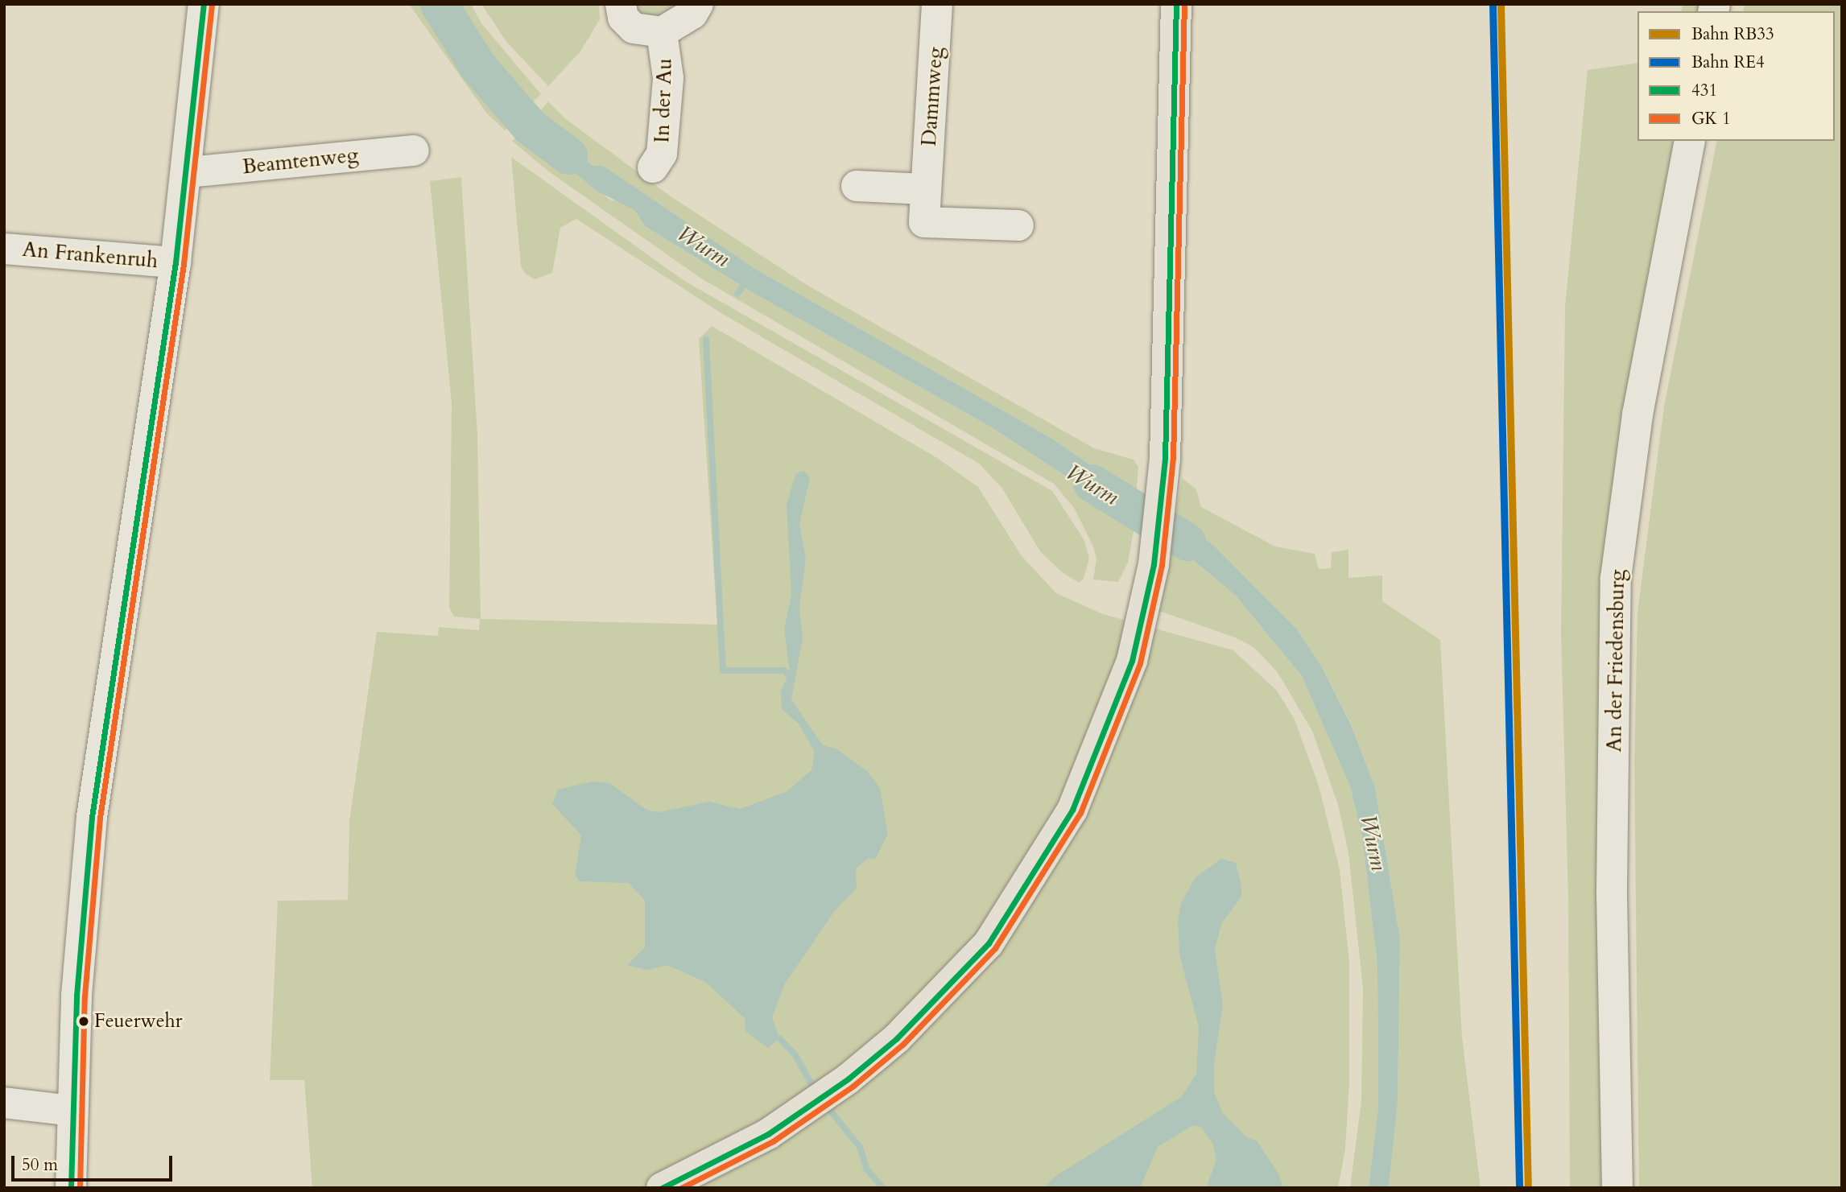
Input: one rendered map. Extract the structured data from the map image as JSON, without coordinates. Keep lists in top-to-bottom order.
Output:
{
  "streets": {
    "street": [
      "Dammweg",
      "In der Au",
      "Beamtenweg",
      "An Frankenruh",
      "An der Friedensburg"
    ]
  },
  "water": ["Wurm"],
  "places": ["Feuerwehr"],
  "lines": ["rail line RB33", "rail line RE4", "transit line 431"],
  "legend": [
    "Bahn RB33",
    "Bahn RE4",
    "431",
    "GK 1"
  ],
  "scale_bar": "50 m"
}
